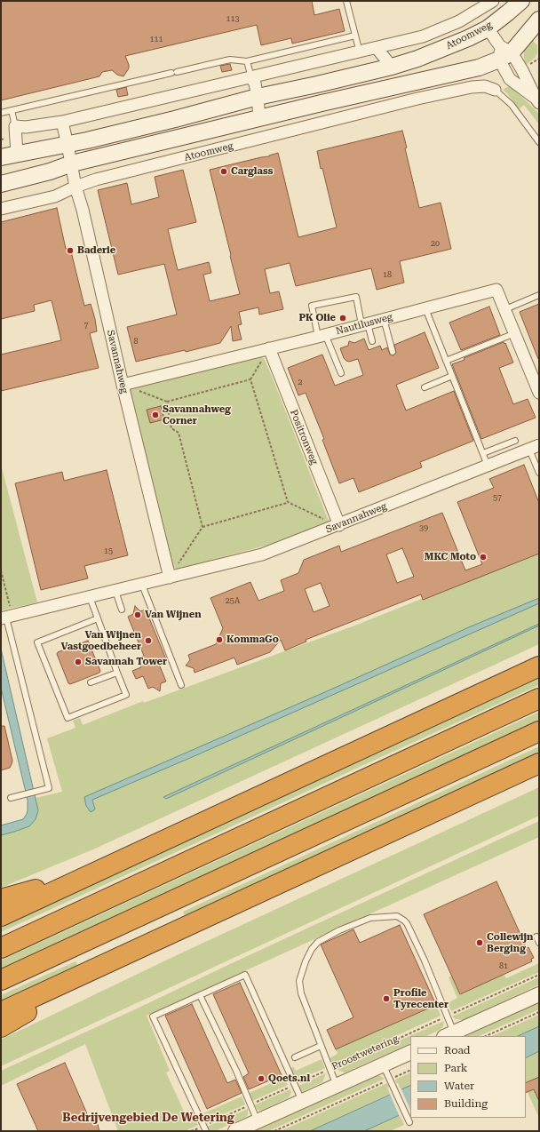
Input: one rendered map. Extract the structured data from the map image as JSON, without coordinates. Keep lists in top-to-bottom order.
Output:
{
  "streets": {
    "main road": ["Atoomweg"],
    "street": [
      "Nautilusweg",
      "Savannahweg",
      "Positronweg",
      "Proostwetering"
    ]
  },
  "crossings": [
    ["Atoomweg", "Savannahweg"],
    ["Nautilusweg", "Savannahweg"],
    ["Nautilusweg", "Positronweg"],
    ["Savannahweg", "Positronweg"]
  ],
  "districts": ["Bedrijvengebied De Wetering"],
  "places": [
    "Carglass",
    "Baderie",
    "PK Olie",
    "Savannahweg Corner",
    "MKC Moto",
    "Van Wijnen",
    "KommaGo",
    "Van Wijnen Vastgoedbeheer",
    "Savannah Tower",
    "Collewijn Berging",
    "Profile Tyrecenter",
    "Qoets.nl"
  ],
  "house_numbers": [
    "113",
    "111",
    "20",
    "18",
    "7",
    "8",
    "2",
    "57",
    "39",
    "15",
    "25A",
    "81"
  ],
  "legend": [
    "Road",
    "Park",
    "Water",
    "Building"
  ]
}
